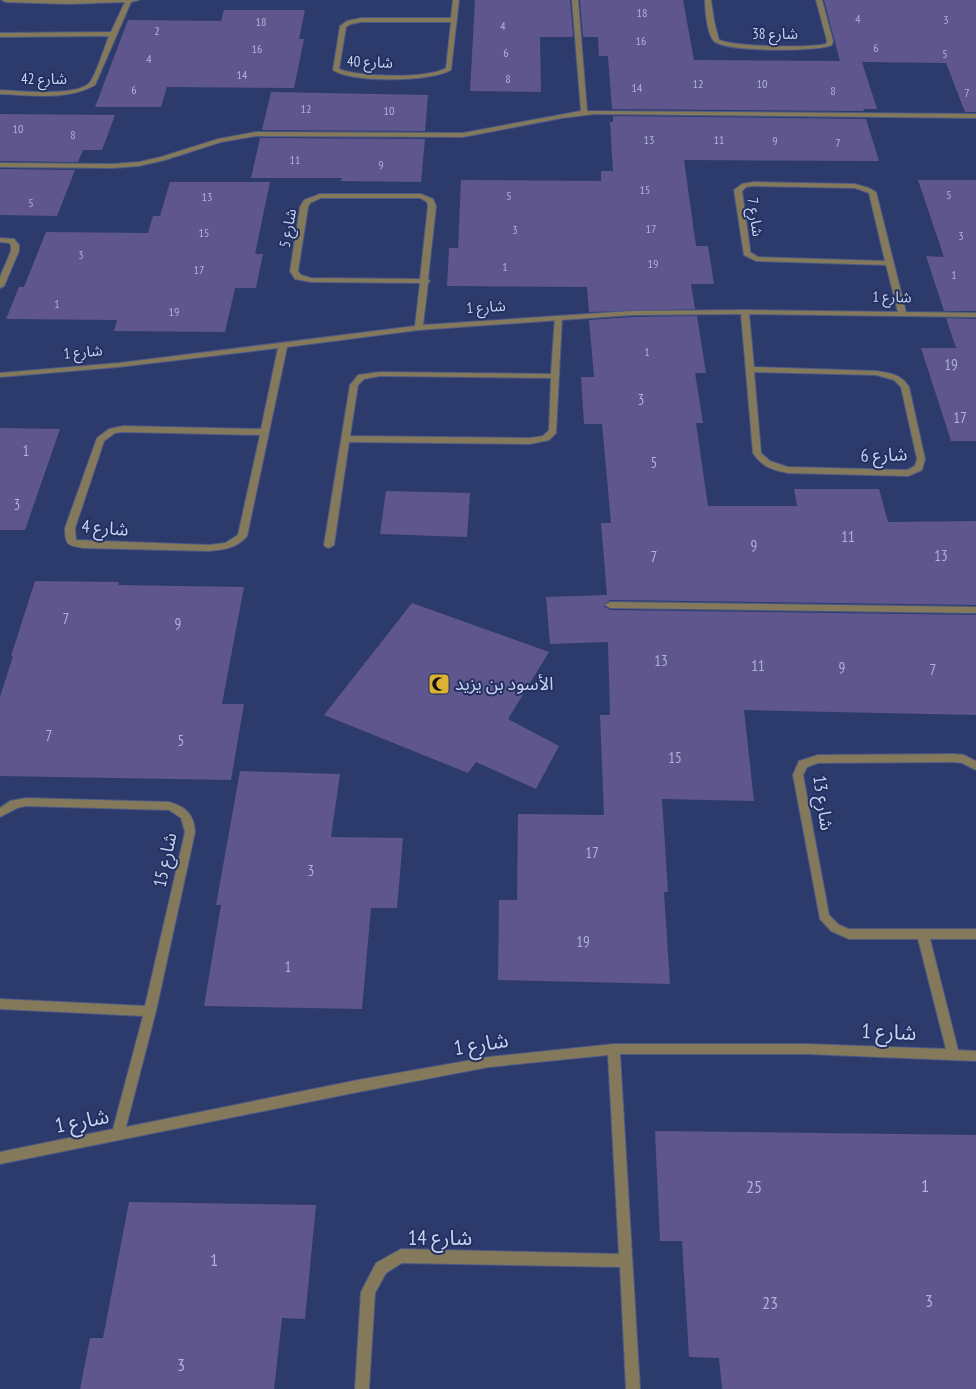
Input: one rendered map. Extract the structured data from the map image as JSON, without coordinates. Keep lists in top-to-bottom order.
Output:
{
  "streets": {
    "street": [
      "شارع 38",
      "شارع 40",
      "شارع 42",
      "شارع 7",
      "شارع 5",
      "شارع 1",
      "شارع 6",
      "شارع 4",
      "شارع 13",
      "شارع 15",
      "شارع 14"
    ]
  },
  "crossings": [
    ["شارع 7", "شارع 1"],
    ["شارع 5", "شارع 1"],
    ["شارع 1", "شارع 6"],
    ["شارع 1", "شارع 4"],
    ["شارع 1", "شارع 15"]
  ],
  "places": {
    "mosque": ["الأسود بن يزيد"]
  },
  "house_numbers": [
    "18",
    "4",
    "3",
    "18",
    "4",
    "2",
    "16",
    "6",
    "16",
    "6",
    "5",
    "4",
    "14",
    "8",
    "12",
    "10",
    "14",
    "6",
    "8",
    "7",
    "12",
    "10",
    "10",
    "8",
    "13",
    "11",
    "9",
    "7",
    "11",
    "9",
    "15",
    "5",
    "5",
    "13",
    "5",
    "17",
    "3",
    "15",
    "3",
    "3",
    "19",
    "1",
    "17",
    "1",
    "1",
    "19",
    "1",
    "19",
    "3",
    "17",
    "1",
    "5",
    "3",
    "11",
    "9",
    "13",
    "7",
    "7",
    "9",
    "13",
    "11",
    "9",
    "7",
    "7",
    "5",
    "15",
    "17",
    "3",
    "19",
    "1",
    "1",
    "25",
    "1",
    "3",
    "23",
    "3"
  ]
}
